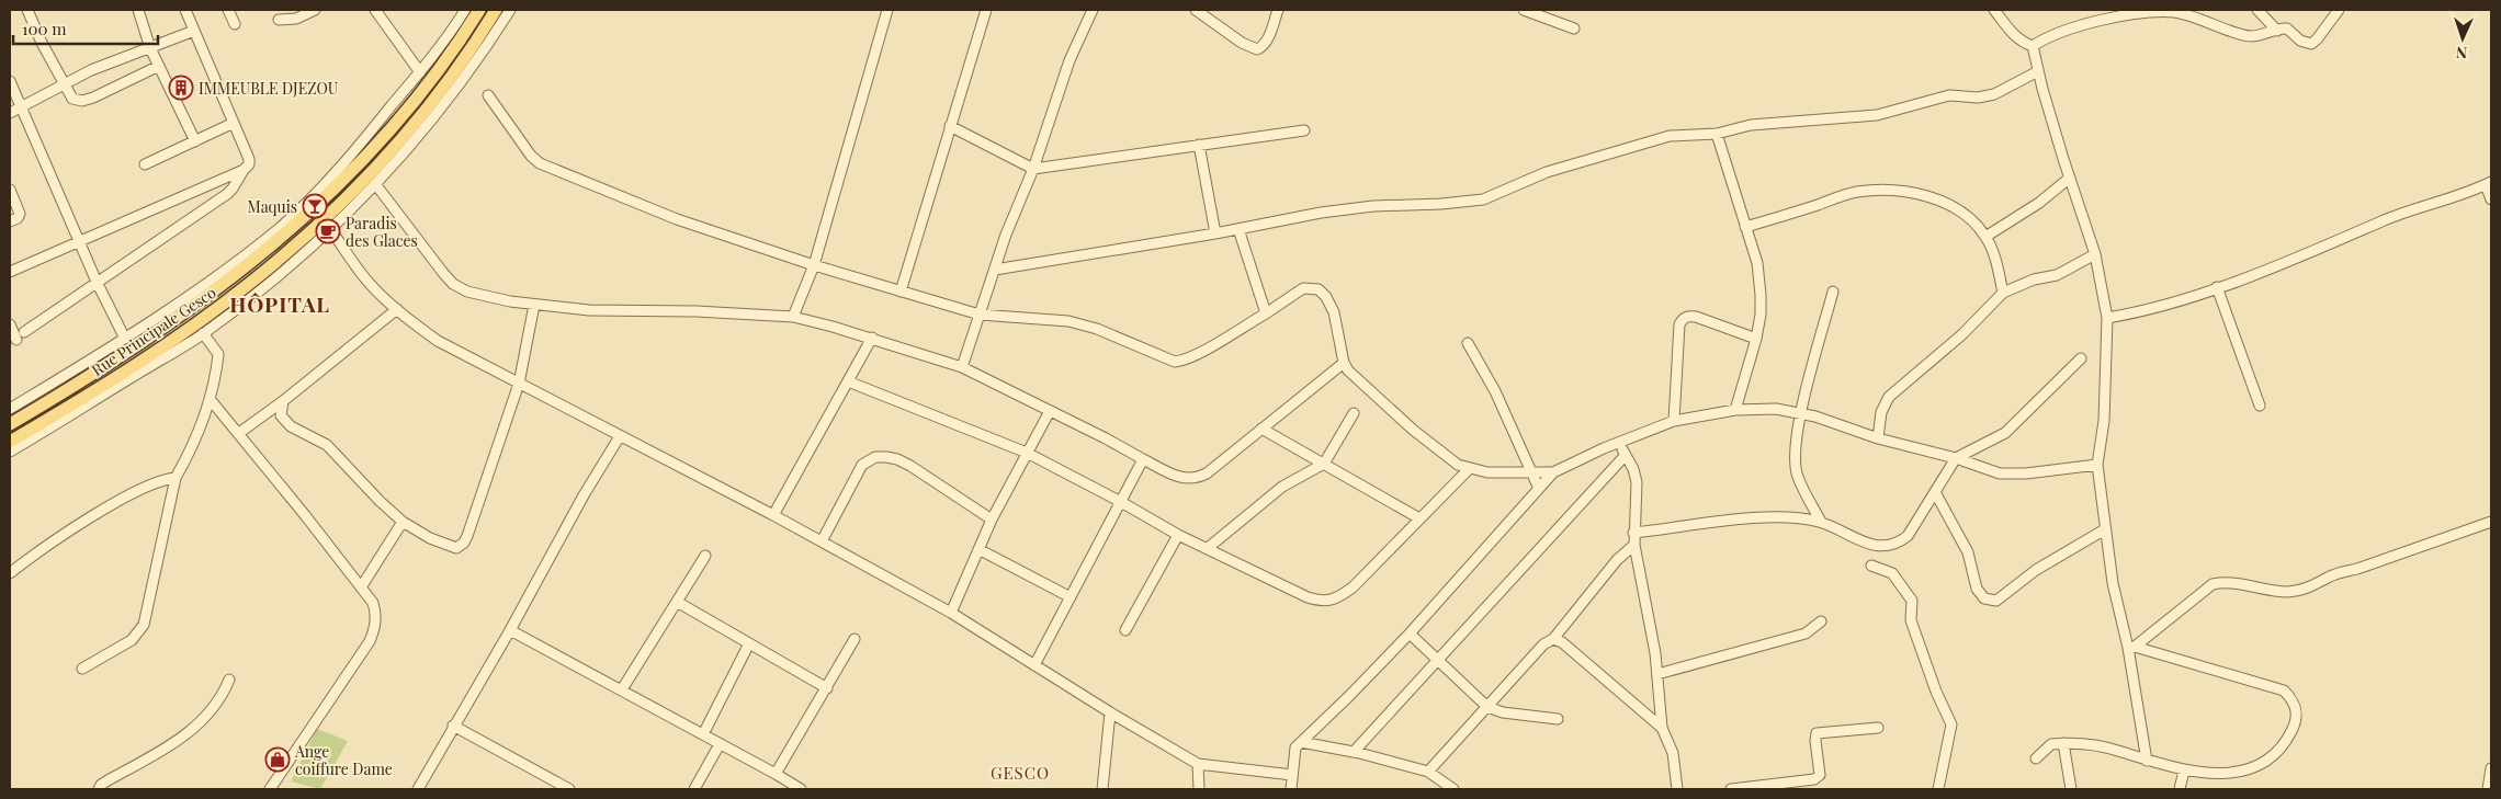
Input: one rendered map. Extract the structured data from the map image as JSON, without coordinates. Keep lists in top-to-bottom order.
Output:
{
  "streets": {
    "main road": ["Rue Principale Gesco"]
  },
  "districts": ["HÔPITAL", "GESCO"],
  "places": {
    "building": ["IMMEUBLE DJEZOU"],
    "bar": ["Maquis"],
    "cafe": ["Paradis des Glaces"],
    "shop": ["Ange coiffure Dame"]
  },
  "scale_bar": "100 m",
  "north": "bottom"
}
